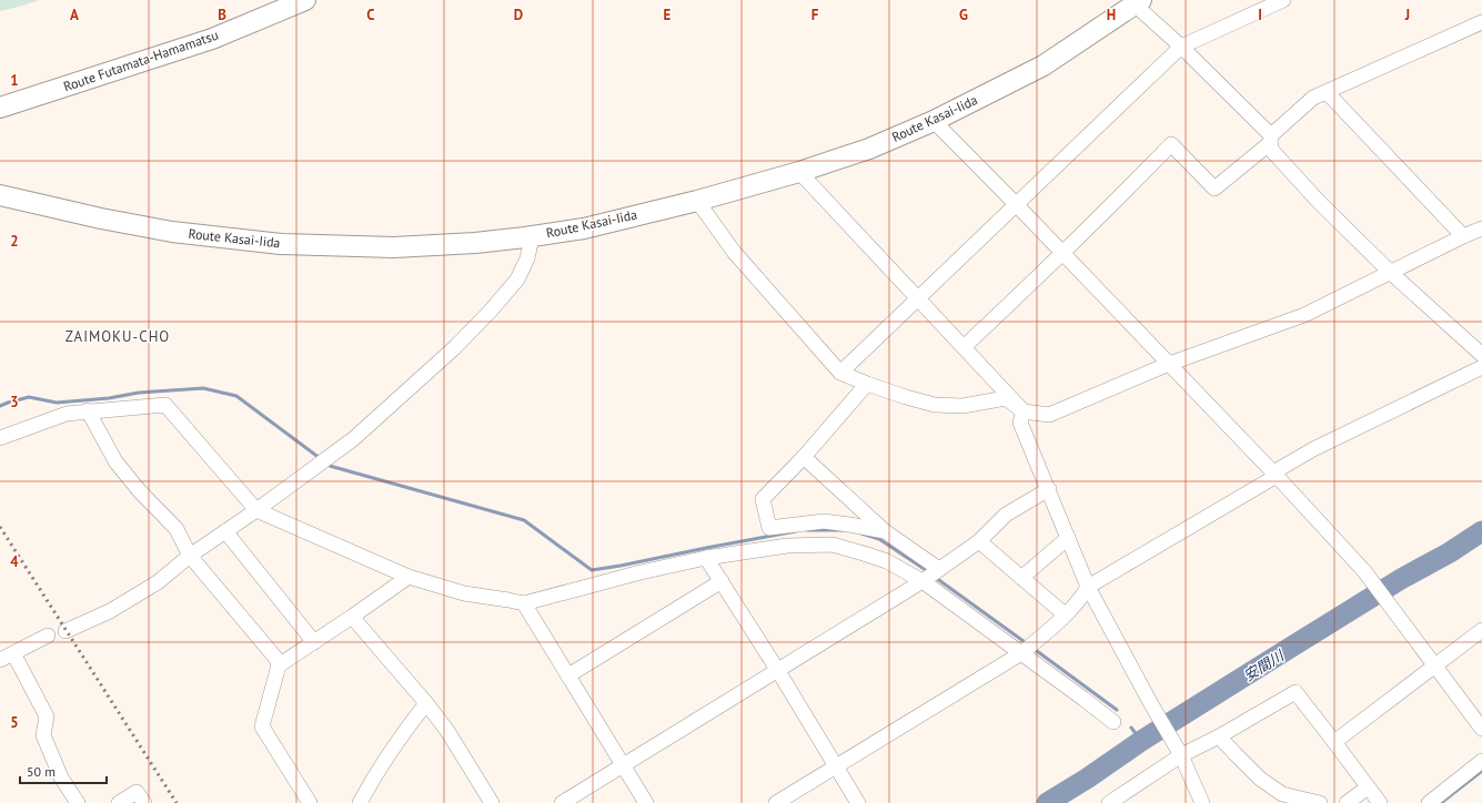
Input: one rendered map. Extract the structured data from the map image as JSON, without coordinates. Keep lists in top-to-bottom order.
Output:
{
  "streets": {
    "main road": ["Route Futamata-Hamamatsu", "Route Kasai-Iida"]
  },
  "districts": ["ZAIMOKU-CHO"],
  "water": ["安間川"],
  "scale_bar": "50 m",
  "grid": {
    "columns": [
      "A",
      "B",
      "C",
      "D",
      "E",
      "F",
      "G",
      "H",
      "I",
      "J"
    ],
    "rows": [
      "1",
      "2",
      "3",
      "4",
      "5"
    ]
  }
}
